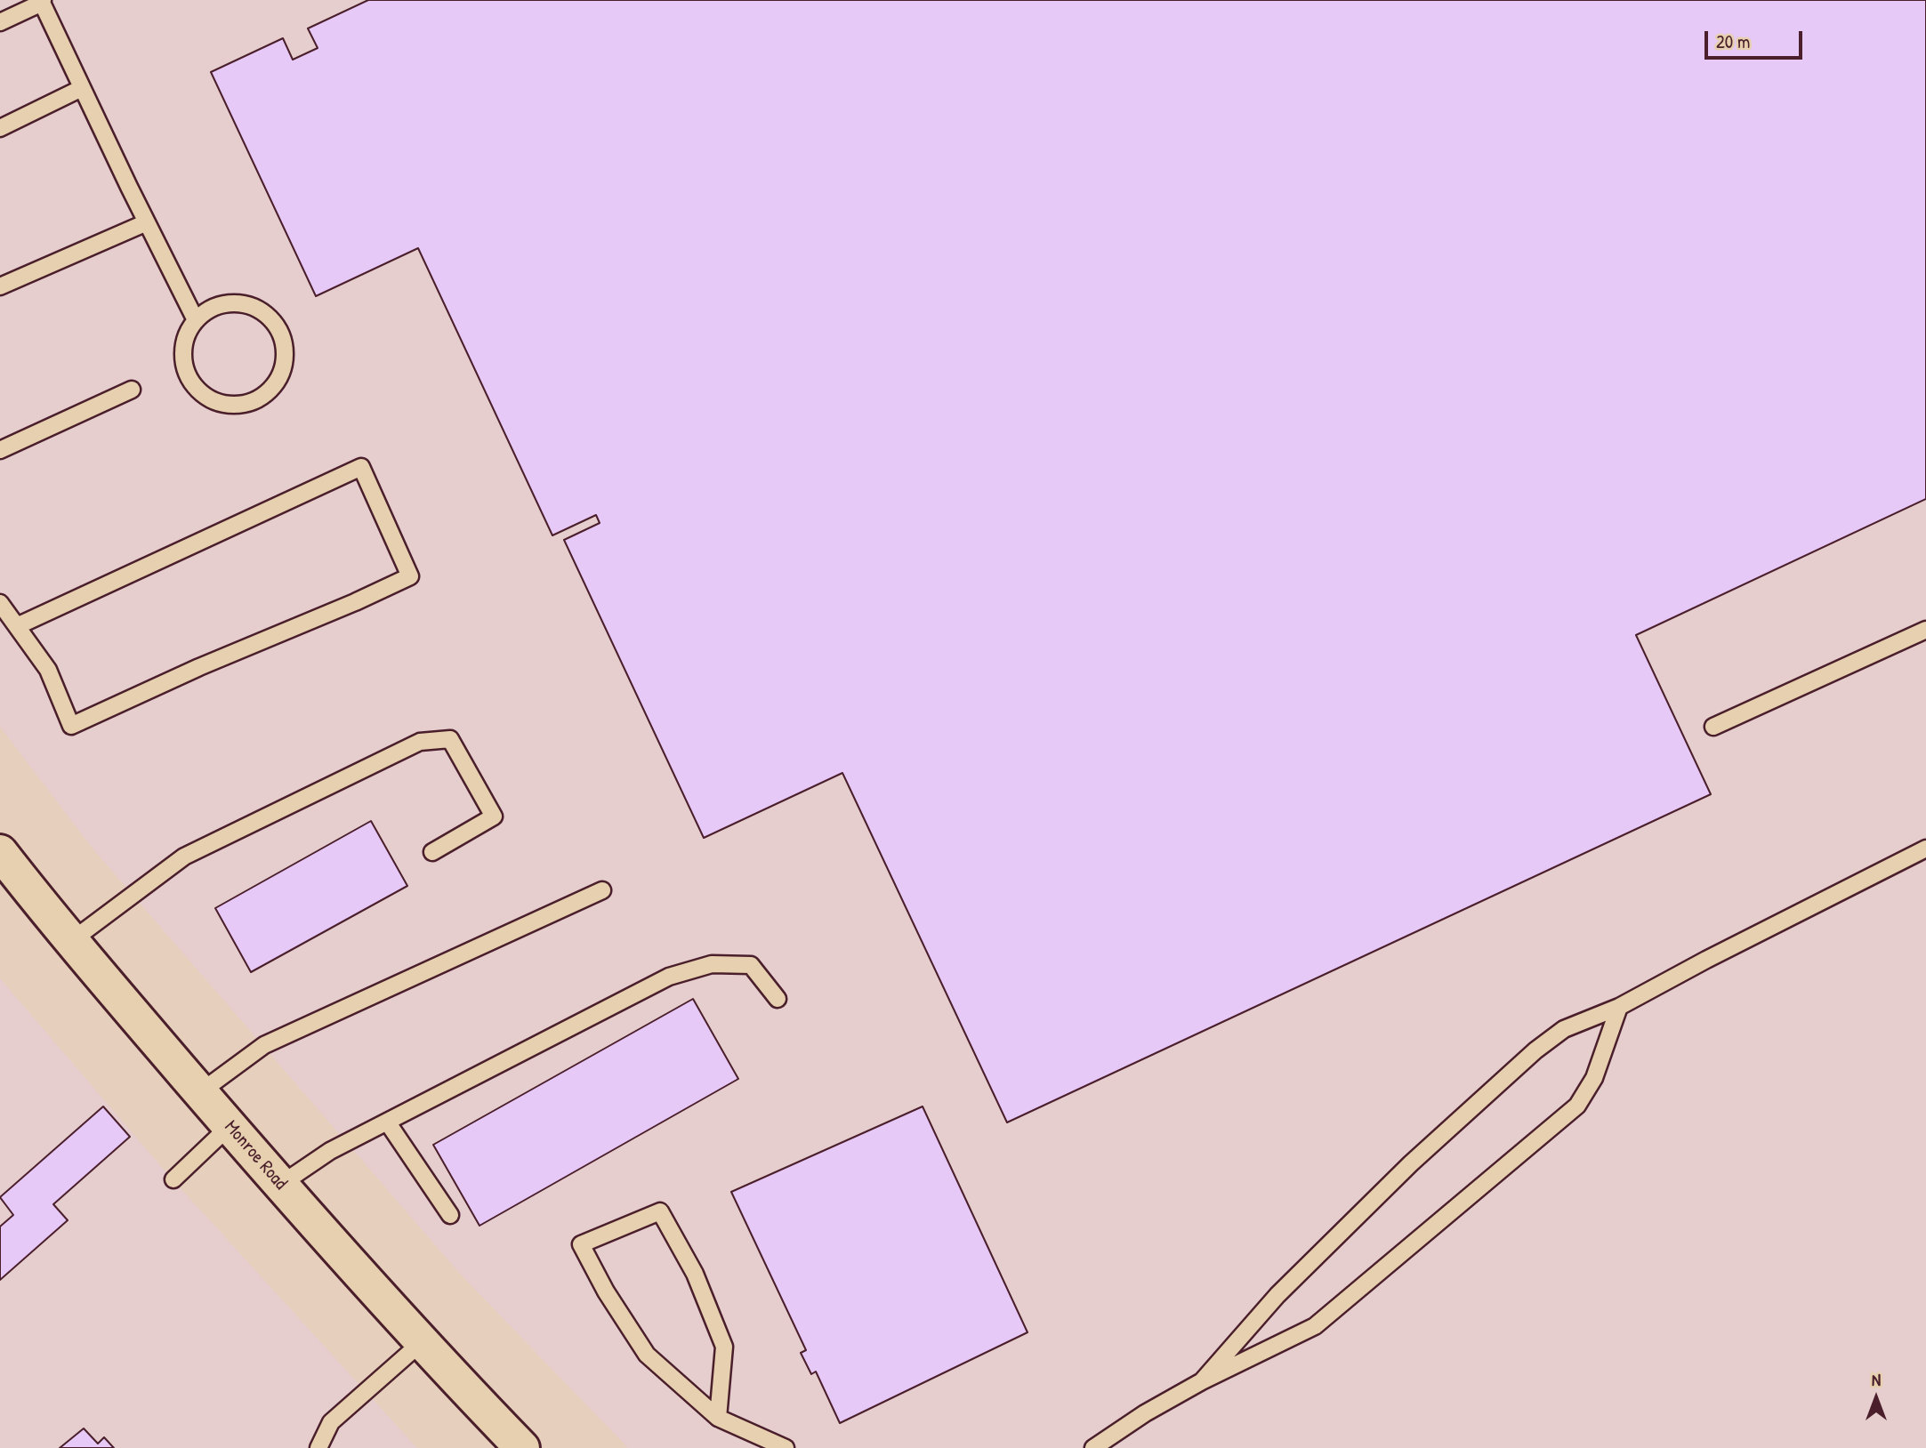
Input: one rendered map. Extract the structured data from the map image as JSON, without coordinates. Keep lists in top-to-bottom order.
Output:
{
  "streets": {
    "main road": ["Monroe Road"]
  },
  "scale_bar": "20 m",
  "north": "top"
}
